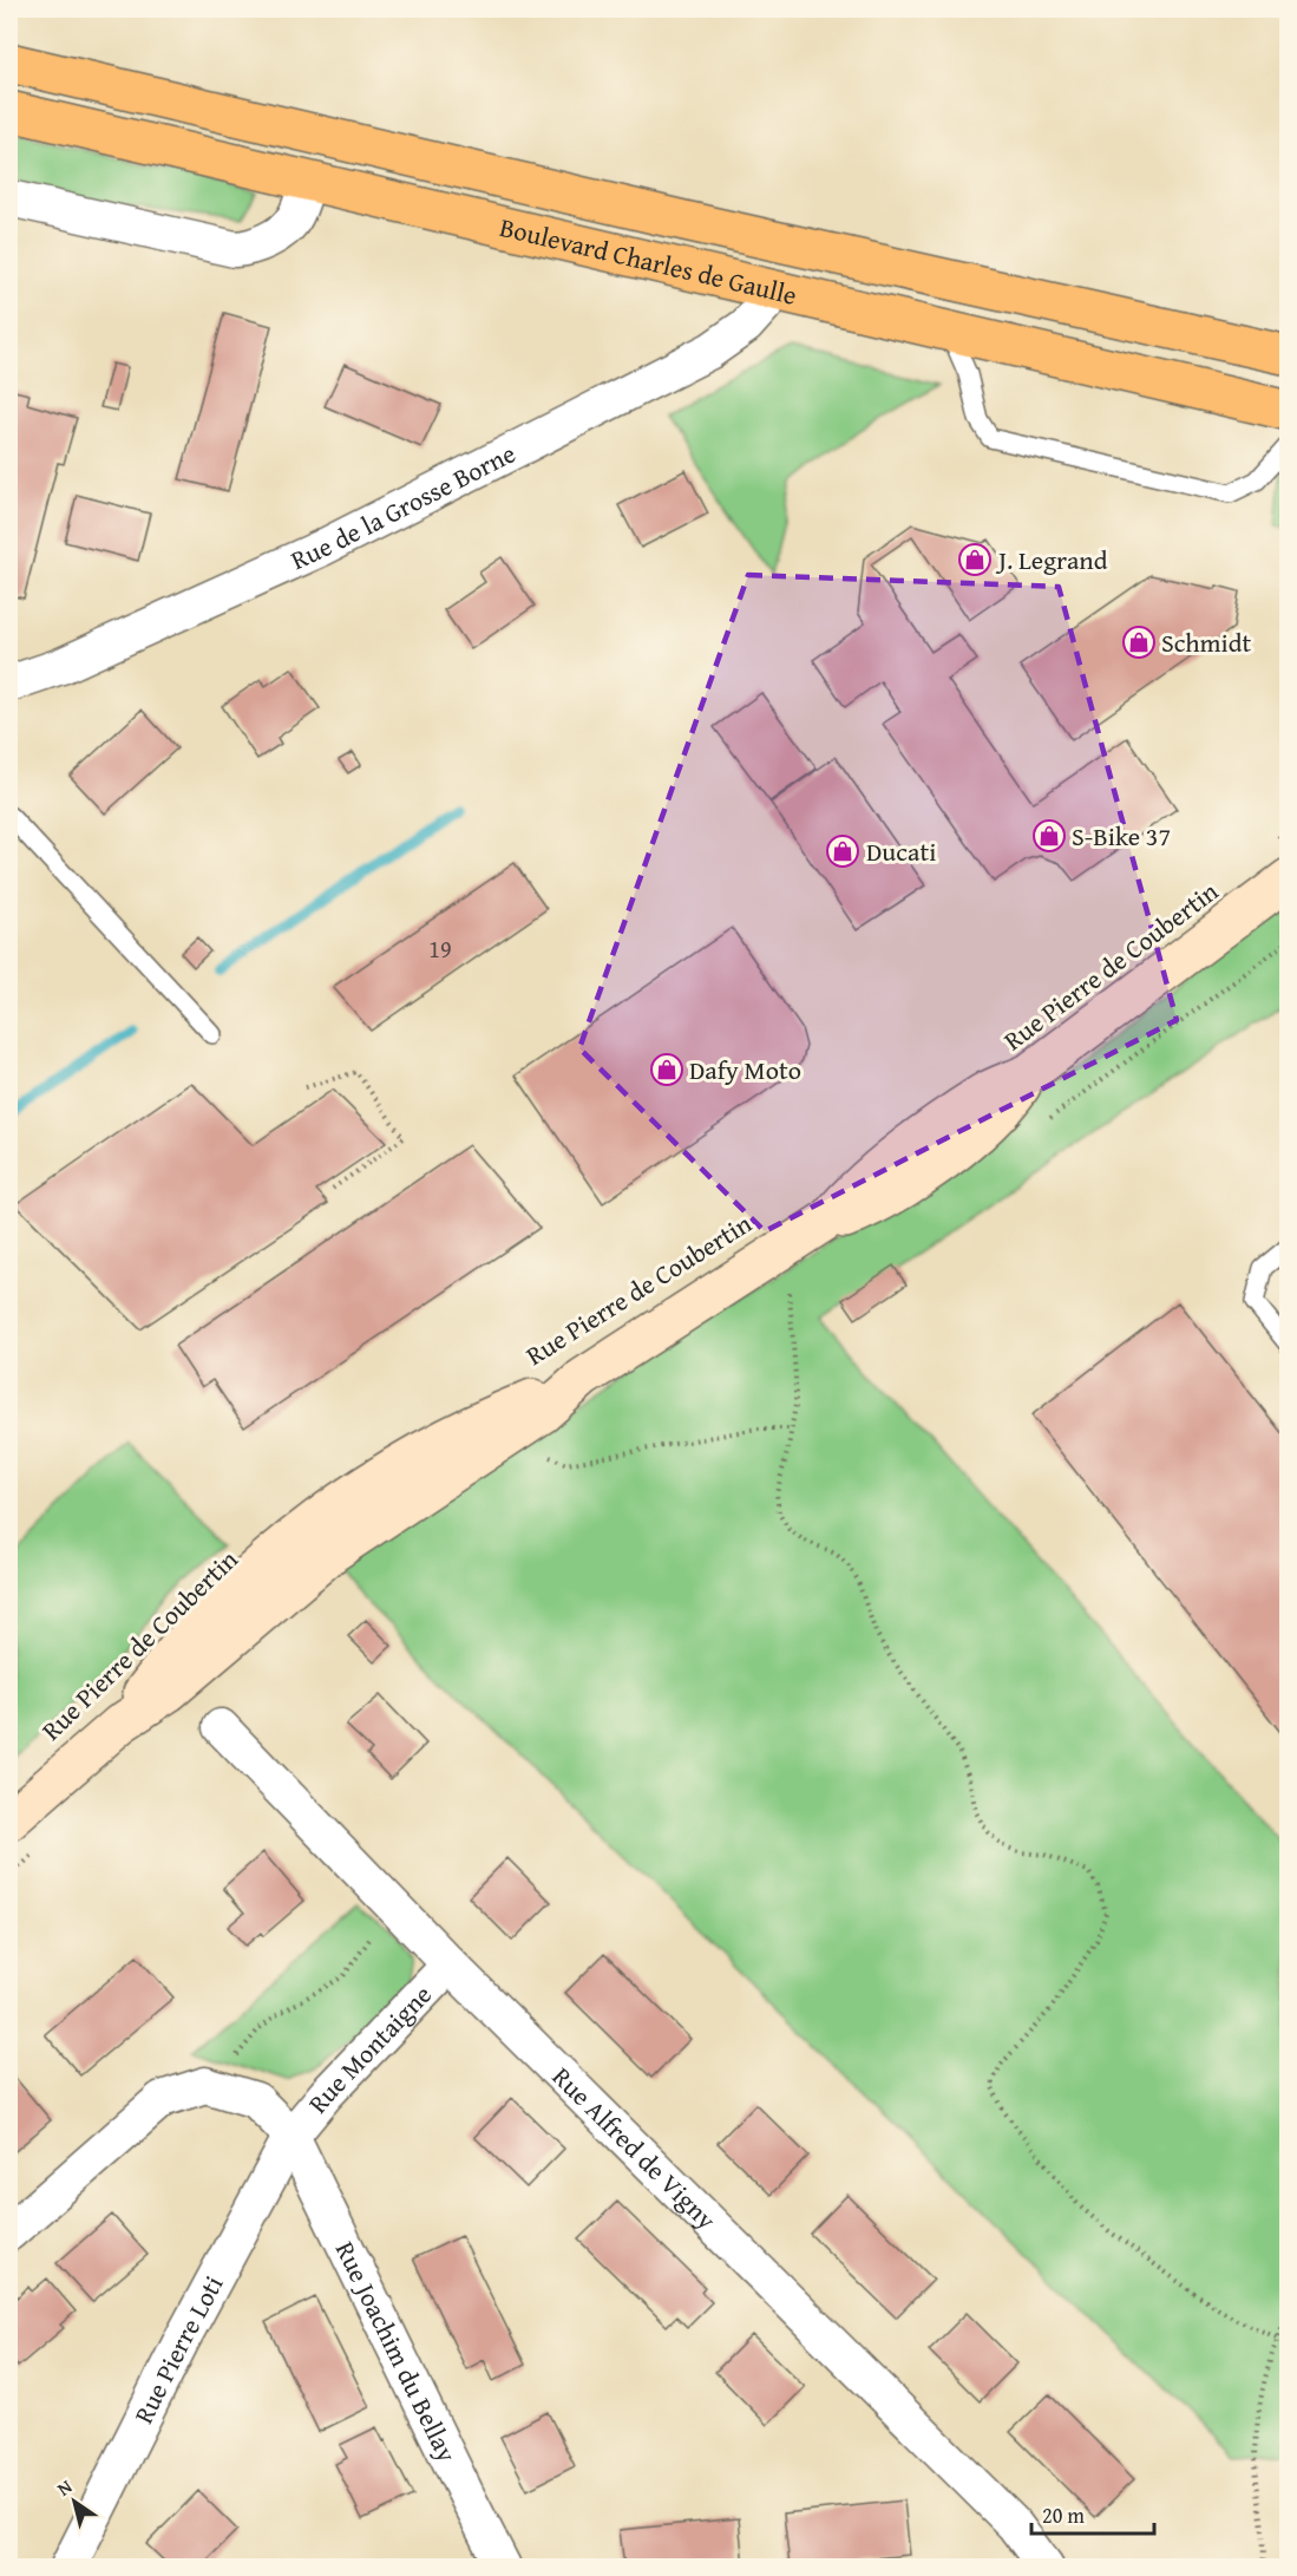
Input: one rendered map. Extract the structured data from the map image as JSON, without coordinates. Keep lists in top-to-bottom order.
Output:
{
  "streets": {
    "main road": ["Boulevard Charles de Gaulle"],
    "street": [
      "Rue de la Grosse Borne",
      "Rue Pierre de Coubertin",
      "Rue Montaigne",
      "Rue Alfred de Vigny",
      "Rue Pierre Loti",
      "Rue Joachim du Bellay"
    ]
  },
  "crossings": [
    ["Boulevard Charles de Gaulle", "Rue de la Grosse Borne"],
    ["Rue Montaigne", "Rue Alfred de Vigny"],
    ["Rue Montaigne", "Rue Pierre Loti"],
    ["Rue Montaigne", "Rue Joachim du Bellay"],
    ["Rue Pierre Loti", "Rue Joachim du Bellay"]
  ],
  "places": {
    "shop": [
      "J. Legrand",
      "Schmidt",
      "S-Bike 37",
      "Ducati",
      "Dafy Moto"
    ]
  },
  "house_numbers": ["19"],
  "scale_bar": "20 m",
  "north": "top left"
}
